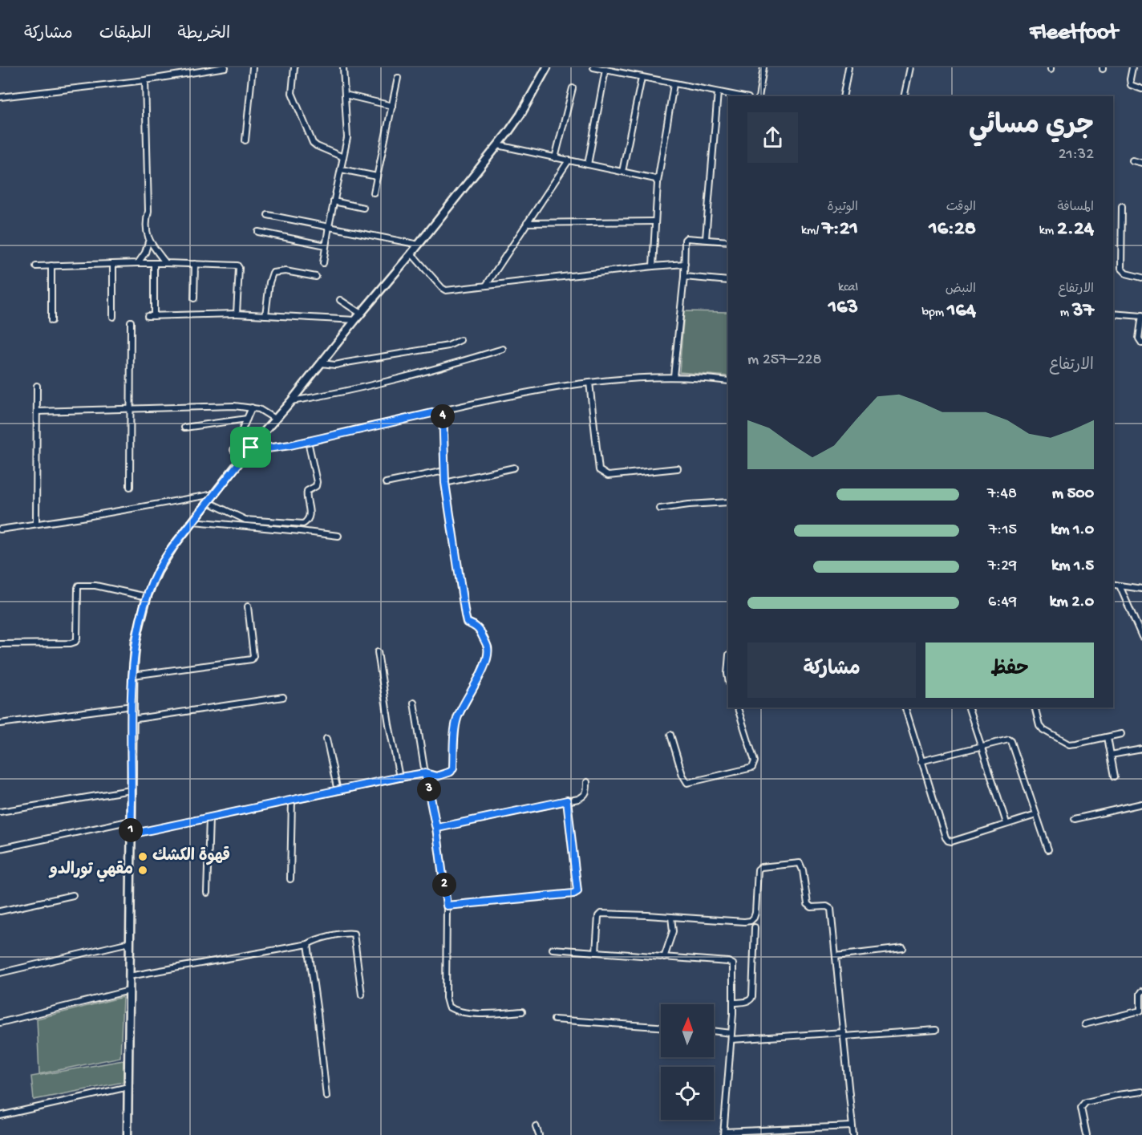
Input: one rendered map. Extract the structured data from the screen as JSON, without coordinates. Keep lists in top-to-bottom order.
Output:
{
  "places": ["قهوة الكشك", "مقهي تورالدو"],
  "north": "top",
  "page": {
    "header": "Fleetfoot",
    "nav": ["الخريطة", "الطبقات", "مشاركة"],
    "heading": ["جري مسائي", "21:32"],
    "stats": [
      ["المسافة", "2.24 km"],
      ["الوقت", "16:28"],
      ["الوتيرة", "7:21 /km"],
      ["الارتفاع", "37 m"],
      ["النبض", "164 bpm"],
      ["kcal", "163"]
    ],
    "chart": ["الارتفاع", "228–257 m"],
    "pins": [
      "4",
      "3",
      "1",
      "2"
    ],
    "list": [
      {
        "name": "500 m",
        "note": "7:48"
      },
      {
        "name": "1.0 km",
        "note": "7:15"
      },
      {
        "name": "1.5 km",
        "note": "7:29"
      },
      {
        "name": "2.0 km",
        "note": "6:49"
      }
    ],
    "buttons": ["حفظ", "مشاركة"]
  }
}
